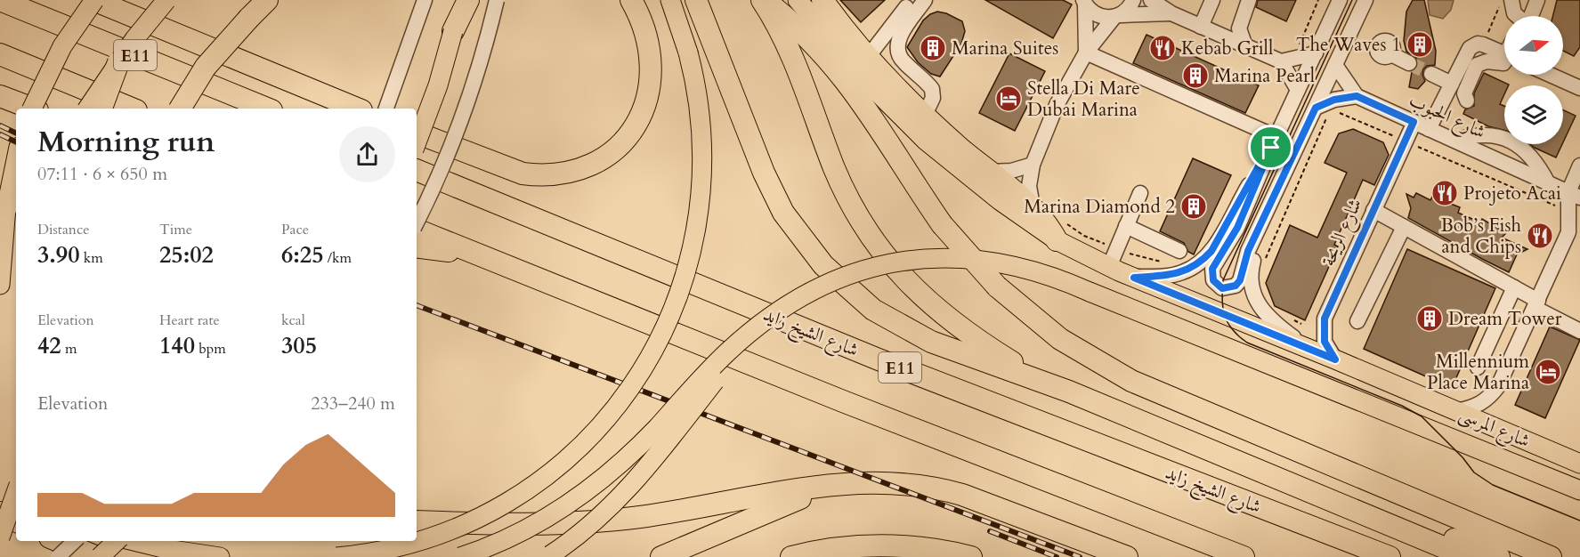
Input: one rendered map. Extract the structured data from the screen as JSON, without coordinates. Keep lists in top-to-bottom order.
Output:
{
  "streets": {
    "highway": ["E11", "شارع الشيخ زايد"],
    "main road": ["شارع المرسى"],
    "street": ["شارع الحبوب", "شارع الريحة"]
  },
  "crossings": [
    ["شارع الحبوب", "شارع الريحة"],
    ["شارع الريحة", "شارع المرسى"]
  ],
  "places": {
    "building": [
      "The Waves 1",
      "Marina Suites",
      "Marina Pearl",
      "Marina Diamond 2",
      "Dream Tower"
    ],
    "restaurant": ["Kebab Grill", "Projeto Acai", "Bob’s Fish and Chips"],
    "hotel": ["Stella Di Mare Dubai Marina", "Millennium Place Marina"]
  },
  "north": "right",
  "page": {
    "heading": ["Morning run", "07:11 · 6 × 650 m"],
    "stats": [
      ["Distance", "3.90 km"],
      ["Time", "25:02"],
      ["Pace", "6:25 /km"],
      ["Elevation", "42 m"],
      ["Heart rate", "140 bpm"],
      ["kcal", "305"]
    ],
    "chart": ["Elevation", "233–240 m"]
  }
}
